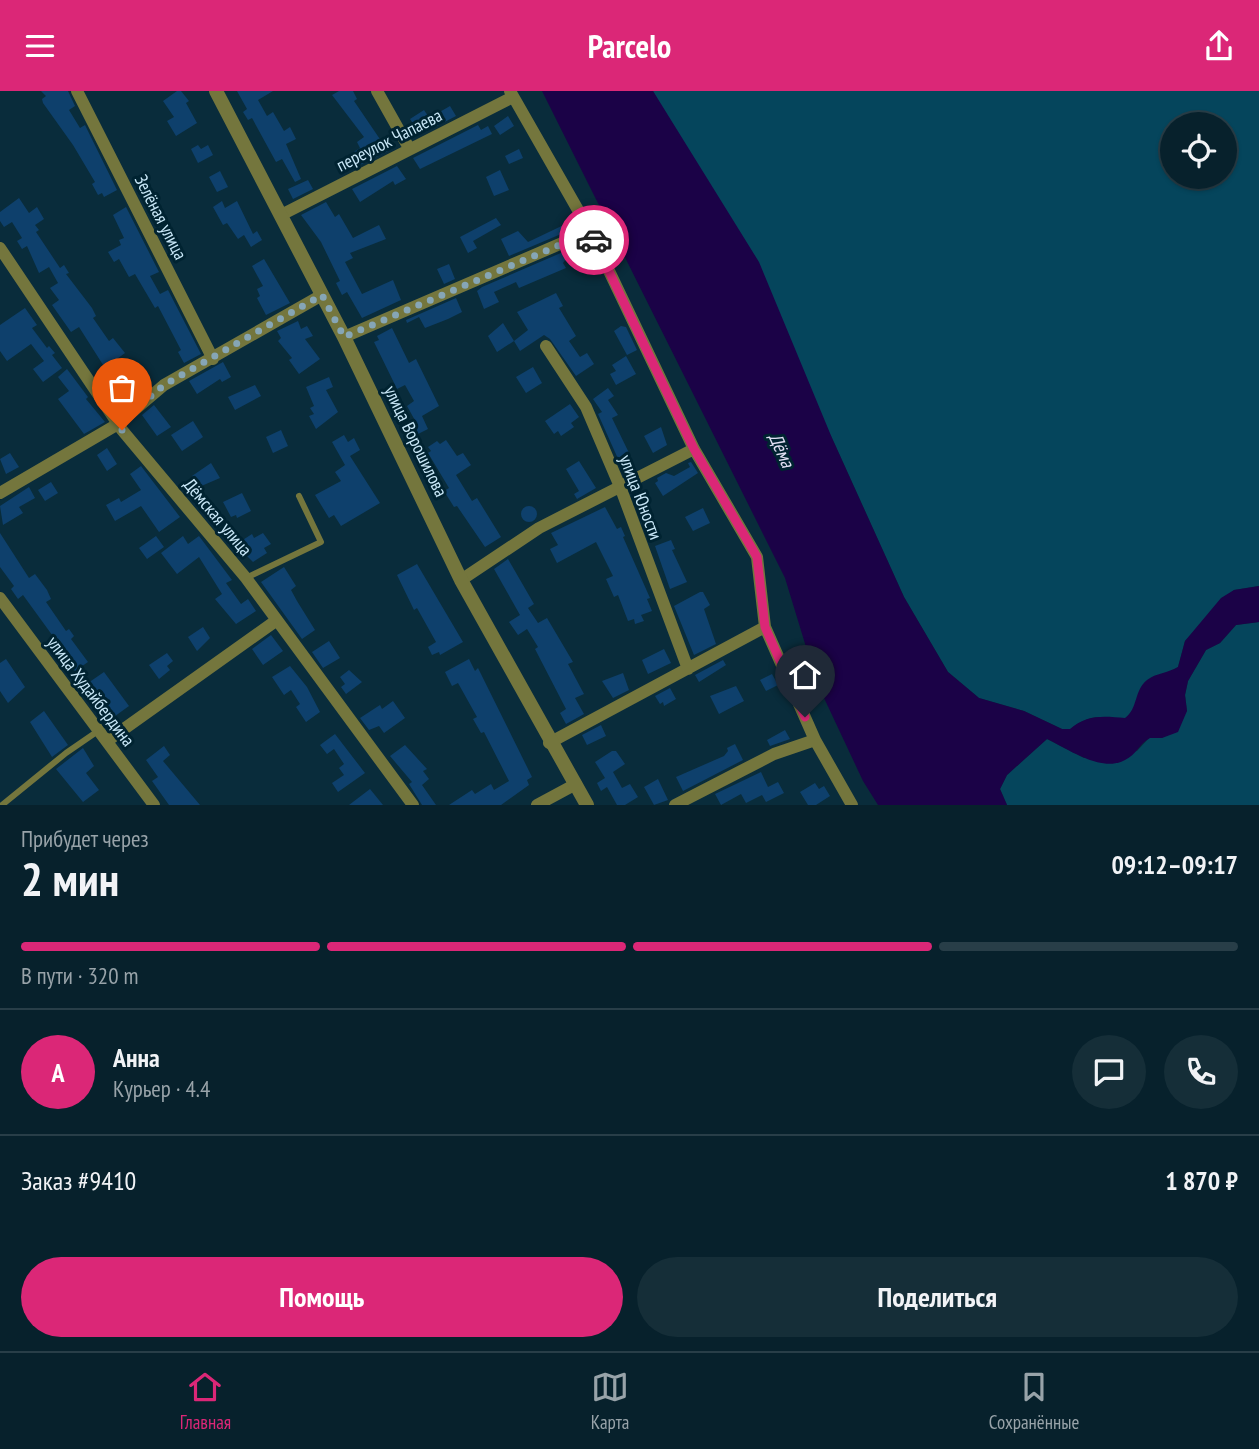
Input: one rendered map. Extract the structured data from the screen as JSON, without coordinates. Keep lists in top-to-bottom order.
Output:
{
  "streets": {
    "street": [
      "переулок Чапаева",
      "Зелёная улица",
      "улица Ворошилова",
      "улица Юности",
      "Дёмская улица",
      "улица Худайбердина"
    ]
  },
  "crossings": [
    ["переулок Чапаева", "улица Ворошилова"]
  ],
  "water": ["Дёма"],
  "page": {
    "header": "Parcelo",
    "heading": ["2 мин", "Прибудет через", "09:12–09:17"],
    "panel": [
      "Анна",
      "Курьер · 4.4",
      "Заказ #9410",
      "1 870 ₽"
    ],
    "bar": "В пути · 320 m",
    "round": "А",
    "buttons": ["Помощь", "Поделиться"],
    "tabs": ["Главная", "Карта", "Сохранённые"]
  }
}
